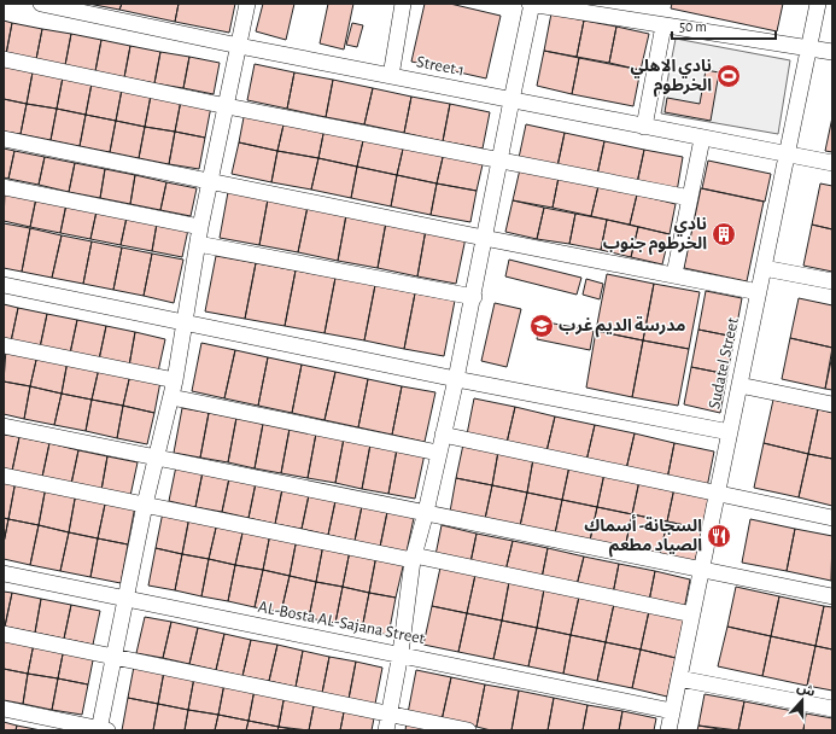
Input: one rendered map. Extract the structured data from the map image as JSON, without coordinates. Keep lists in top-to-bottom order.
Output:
{
  "streets": {
    "street": ["Street 1", "Sudatel Street", "AL-Bosta AL-Sajana Street"]
  },
  "crossings": [
    ["Street 1", "Sudatel Street"],
    ["Sudatel Street", "AL-Bosta AL-Sajana Street"]
  ],
  "places": {
    "sports": ["نادي الاهلي الخرطوم"],
    "building": ["نادي الخرطوم جنوب"],
    "school or university": ["مدرسة الديم غرب"],
    "restaurant": ["السجانة- أسماك الصياد مطعم"]
  },
  "scale_bar": "50 m",
  "north": "top"
}
